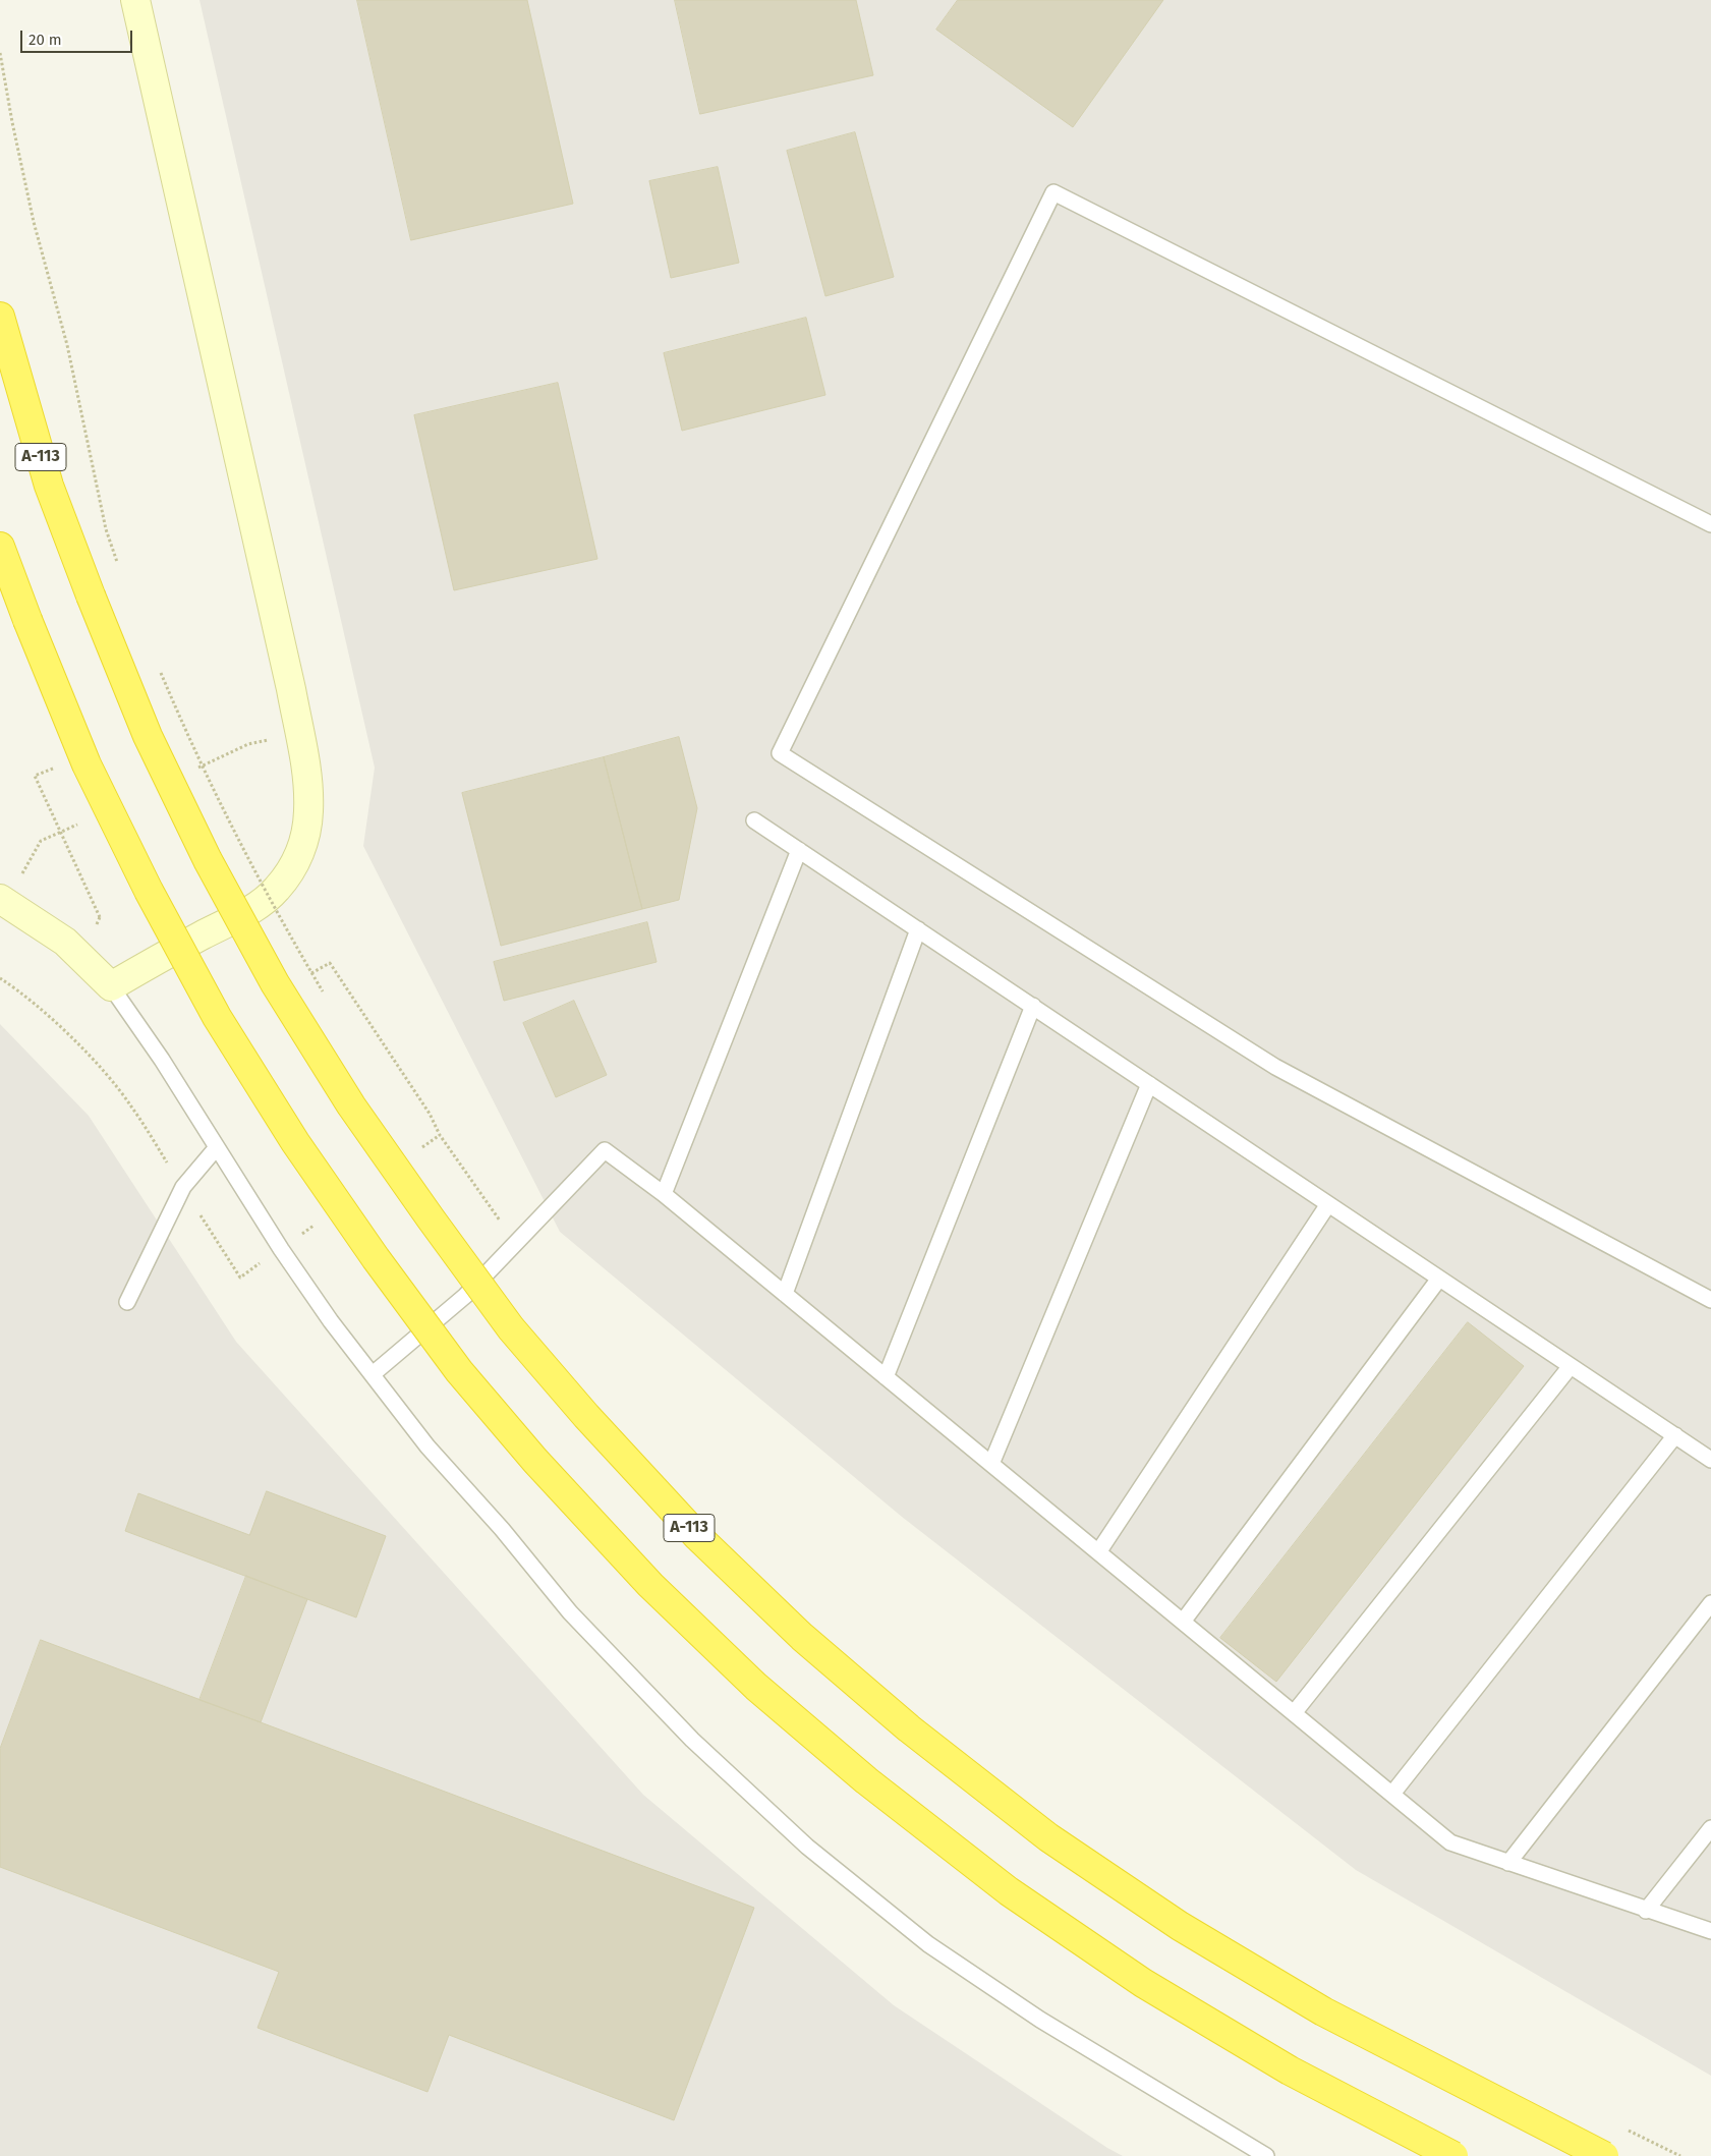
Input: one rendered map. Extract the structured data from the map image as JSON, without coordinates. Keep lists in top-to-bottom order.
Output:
{
  "streets": {
    "highway": ["А-113"]
  },
  "scale_bar": "20 m"
}
